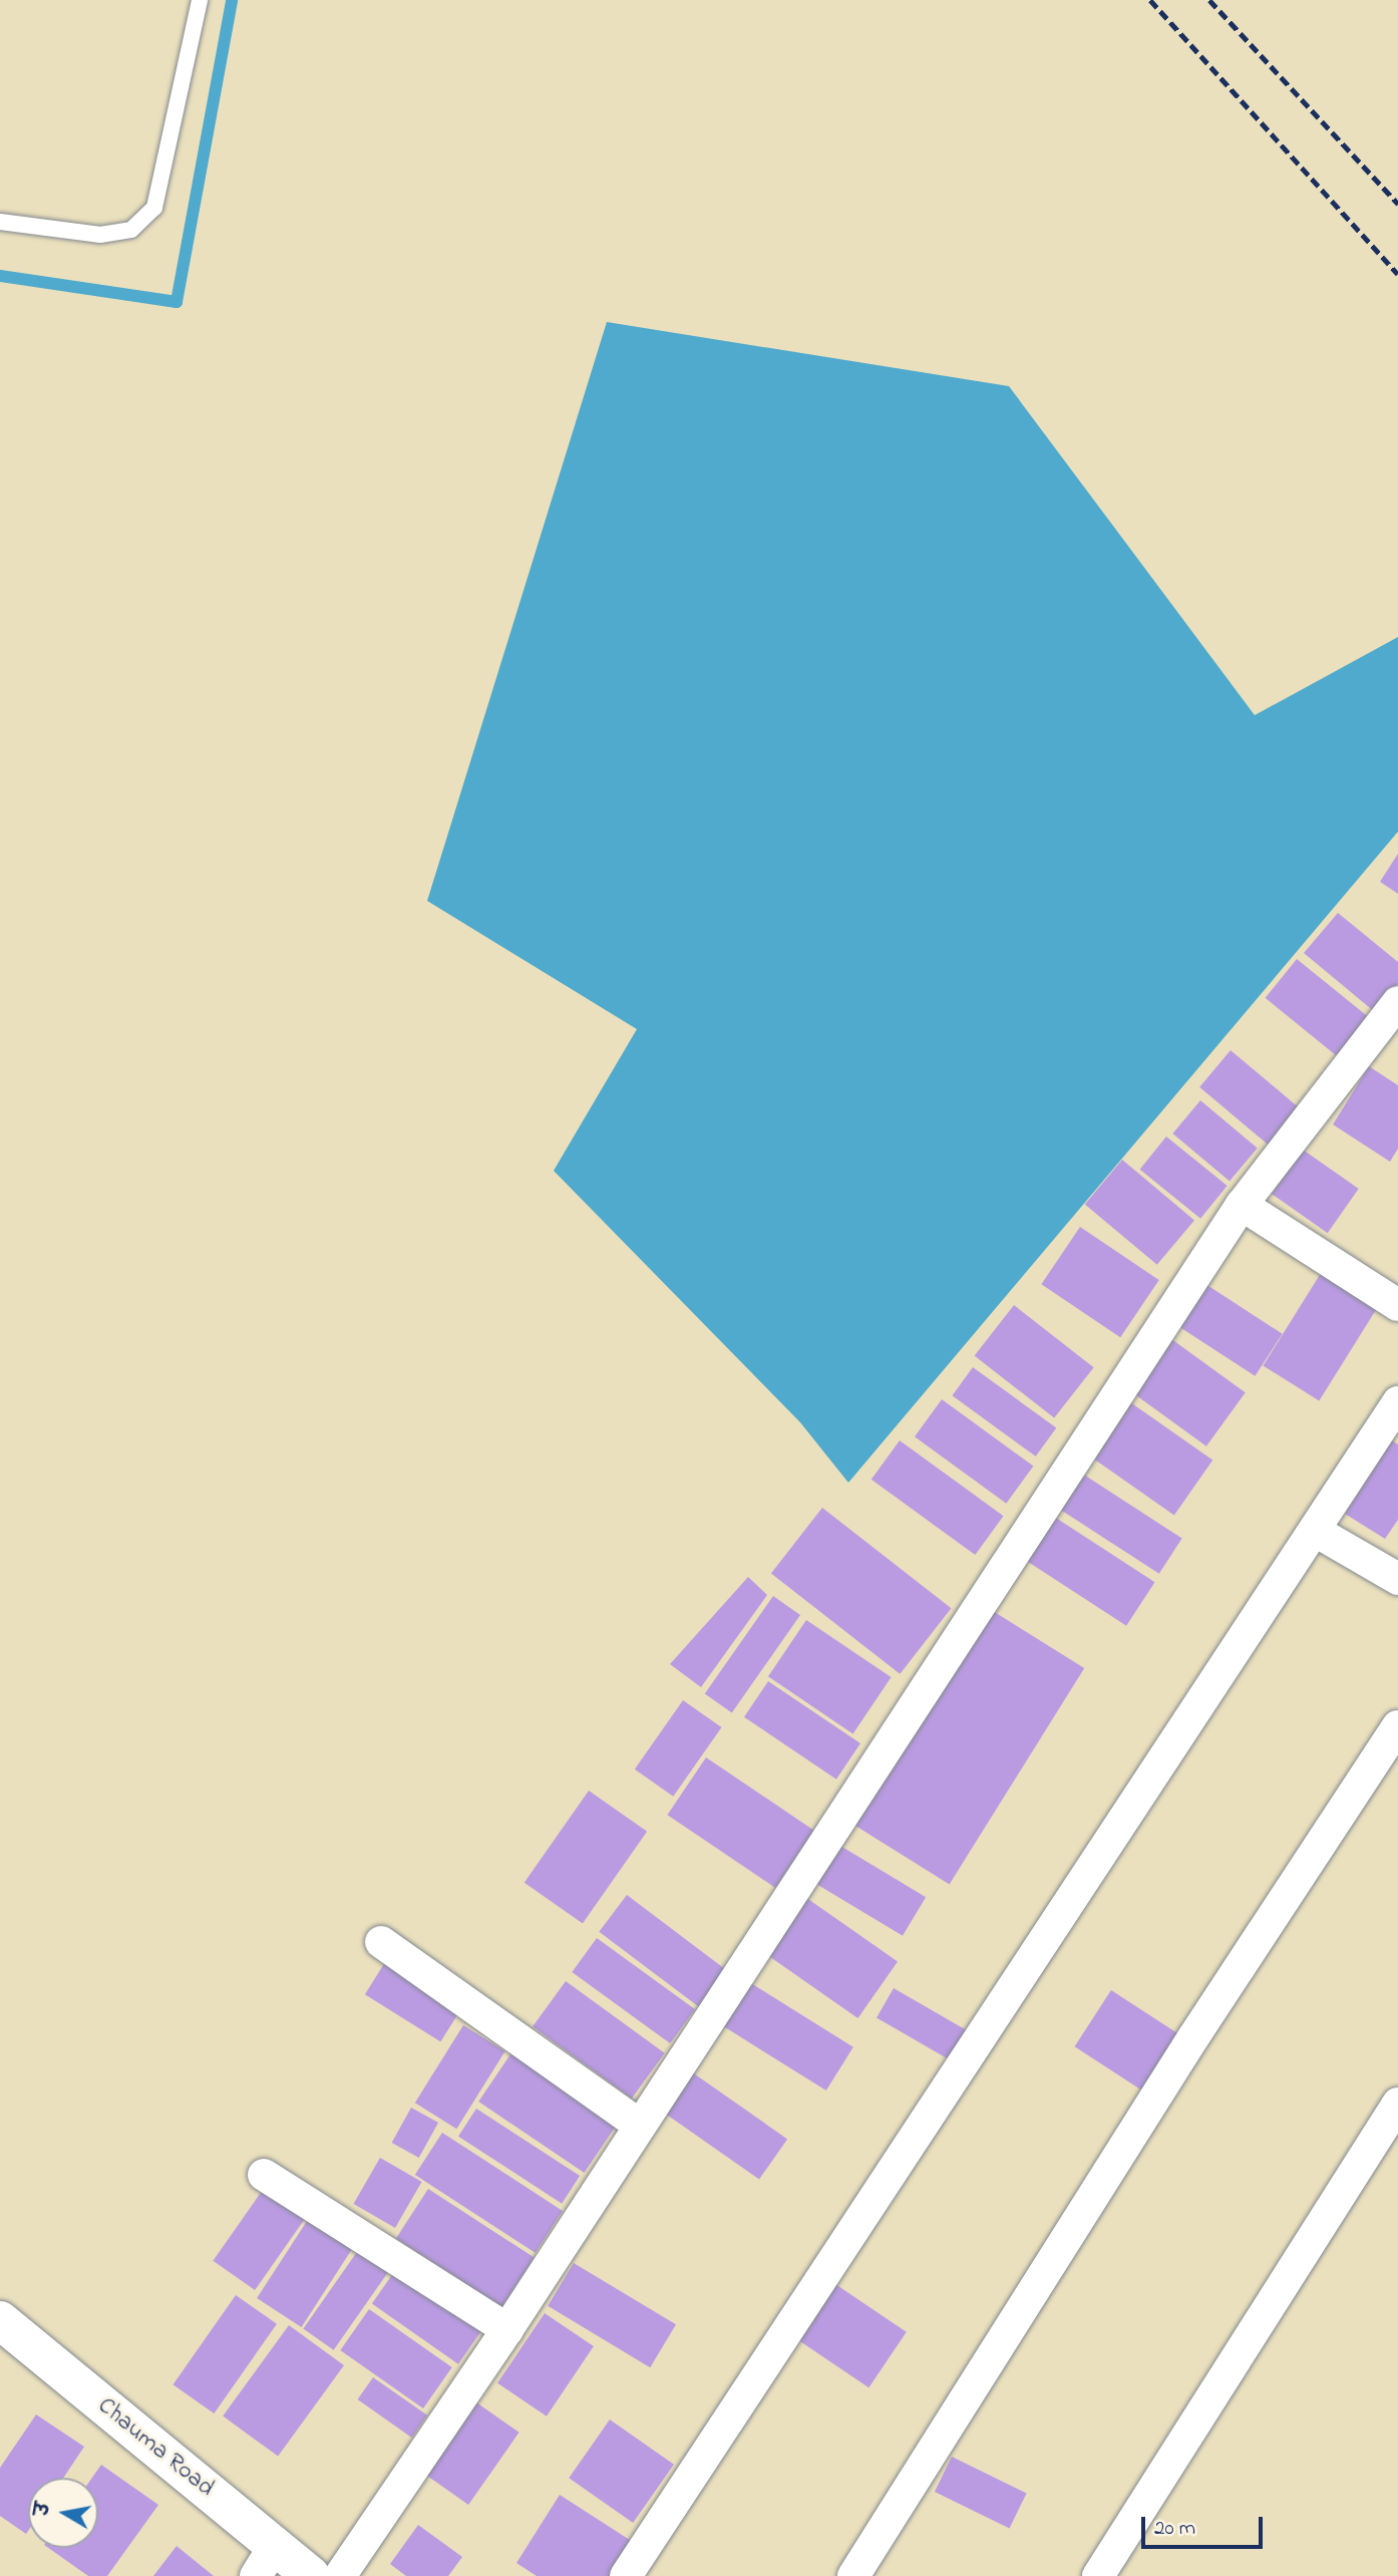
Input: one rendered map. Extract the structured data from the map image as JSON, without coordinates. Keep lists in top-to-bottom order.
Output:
{
  "streets": {
    "street": ["Chauma Road"]
  },
  "scale_bar": "20 m",
  "north": "left"
}
